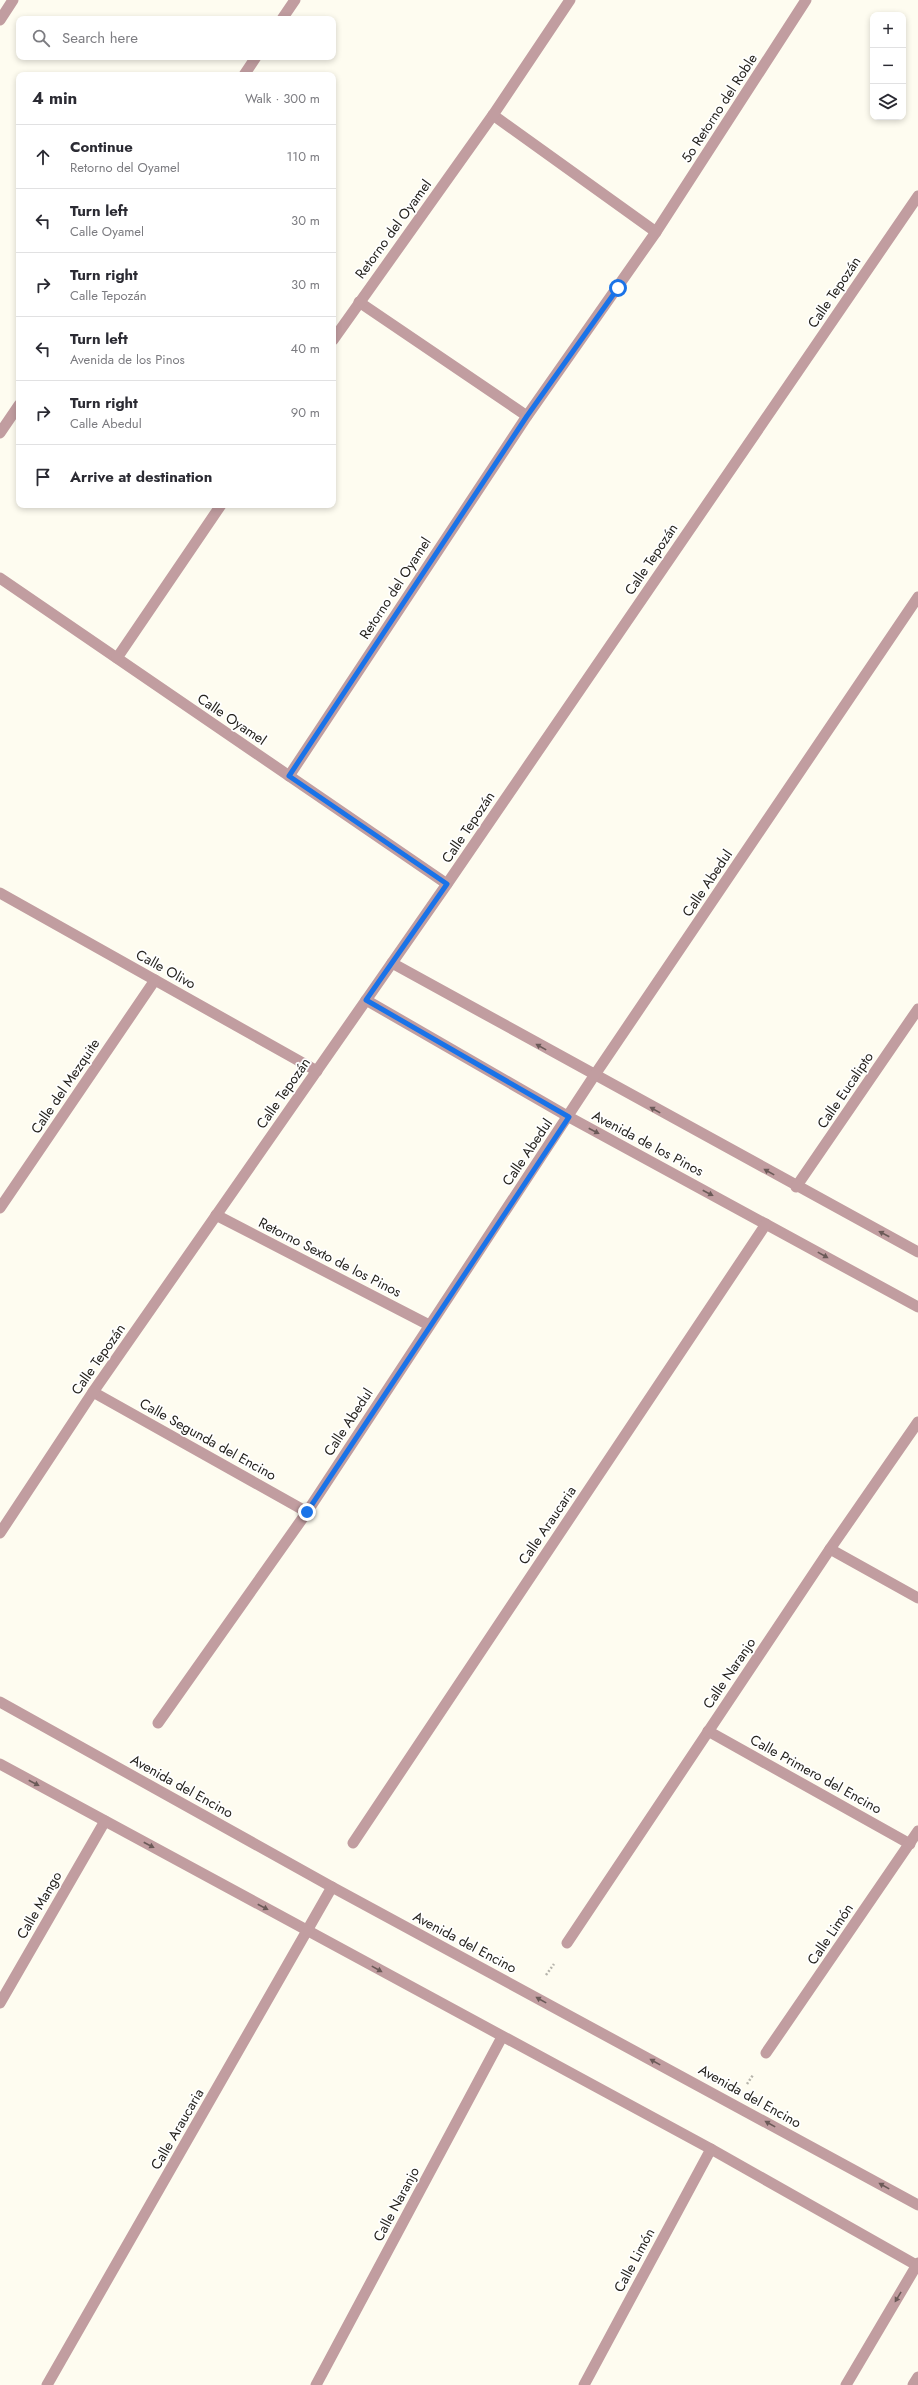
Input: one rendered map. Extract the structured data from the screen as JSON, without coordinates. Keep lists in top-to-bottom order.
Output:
{
  "streets": {
    "street": [
      "5o Retorno del Roble",
      "Retorno del Oyamel",
      "Calle Tepozán",
      "Calle Oyamel",
      "Calle Abedul",
      "Calle Olivo",
      "Calle del Mezquite",
      "Calle Eucalipto",
      "Avenida de los Pinos",
      "Retorno Sexto de los Pinos",
      "Calle Segunda del Encino",
      "Calle Araucaria",
      "Calle Naranjo",
      "Calle Primero del Encino",
      "Avenida del Encino",
      "Calle Mango",
      "Calle Limón"
    ]
  },
  "crossings": [
    ["5o Retorno del Roble", "Retorno del Oyamel"],
    ["Retorno del Oyamel", "Calle Oyamel"],
    ["Calle Tepozán", "Calle Oyamel"],
    ["Calle Tepozán", "Calle Olivo"],
    ["Calle Tepozán", "Avenida de los Pinos"],
    ["Calle Tepozán", "Retorno Sexto de los Pinos"],
    ["Calle Tepozán", "Calle Segunda del Encino"],
    ["Calle Abedul", "Avenida de los Pinos"],
    ["Calle Abedul", "Retorno Sexto de los Pinos"],
    ["Calle Abedul", "Calle Segunda del Encino"],
    ["Calle Olivo", "Calle del Mezquite"],
    ["Avenida de los Pinos", "Calle Araucaria"],
    ["Calle Araucaria", "Avenida del Encino"],
    ["Calle Naranjo", "Calle Primero del Encino"],
    ["Calle Primero del Encino", "Calle Limón"]
  ],
  "page": {
    "map_buttons": ["+", "−"],
    "search": "Search here",
    "heading": ["4 min", "Walk · 300 m"],
    "list": [
      ["Continue", "Retorno del Oyamel", "110 m"],
      ["Turn left", "Calle Oyamel", "30 m"],
      ["Turn right", "Calle Tepozán", "30 m"],
      ["Turn left", "Avenida de los Pinos", "40 m"],
      ["Turn right", "Calle Abedul", "90 m"],
      "Arrive at destination"
    ]
  }
}
